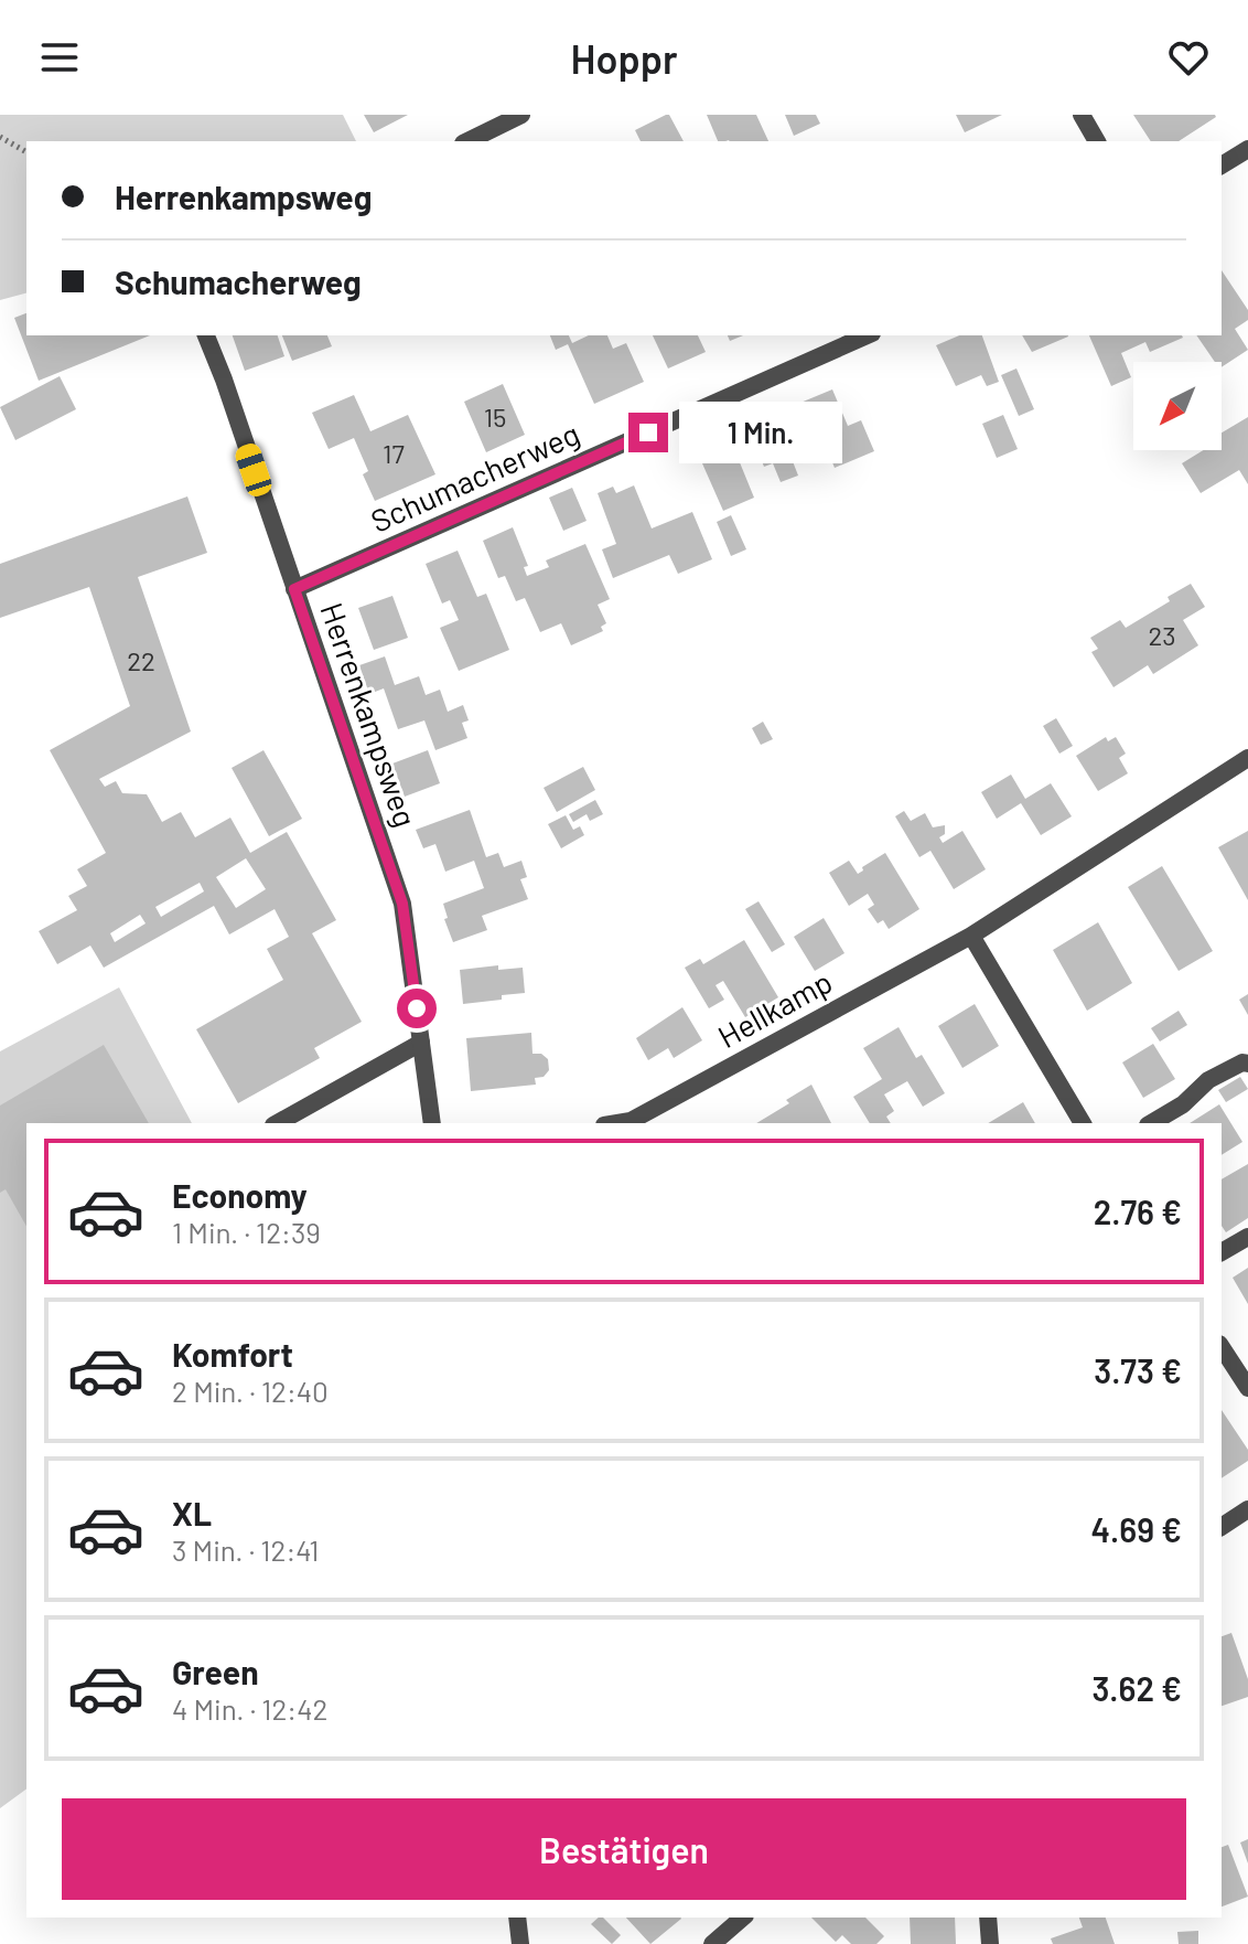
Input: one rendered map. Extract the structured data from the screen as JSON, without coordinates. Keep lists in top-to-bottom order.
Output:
{
  "streets": {
    "street": ["Schumacherweg", "Herrenkampsweg", "Hellkamp"]
  },
  "crossings": [
    ["Schumacherweg", "Herrenkampsweg"]
  ],
  "house_numbers": [
    "15",
    "17",
    "23",
    "22"
  ],
  "north": "bottom left",
  "page": {
    "header": "Hoppr",
    "banner": ["Herrenkampsweg", "Schumacherweg"],
    "bubble": "1 Min.",
    "list": [
      {
        "name": "Economy",
        "note": "1 Min. · 12:39",
        "value": "2.76 €"
      },
      {
        "name": "Komfort",
        "note": "2 Min. · 12:40",
        "value": "3.73 €"
      },
      {
        "name": "XL",
        "note": "3 Min. · 12:41",
        "value": "4.69 €"
      },
      {
        "name": "Green",
        "note": "4 Min. · 12:42",
        "value": "3.62 €"
      }
    ],
    "buttons": "Bestätigen"
  }
}
